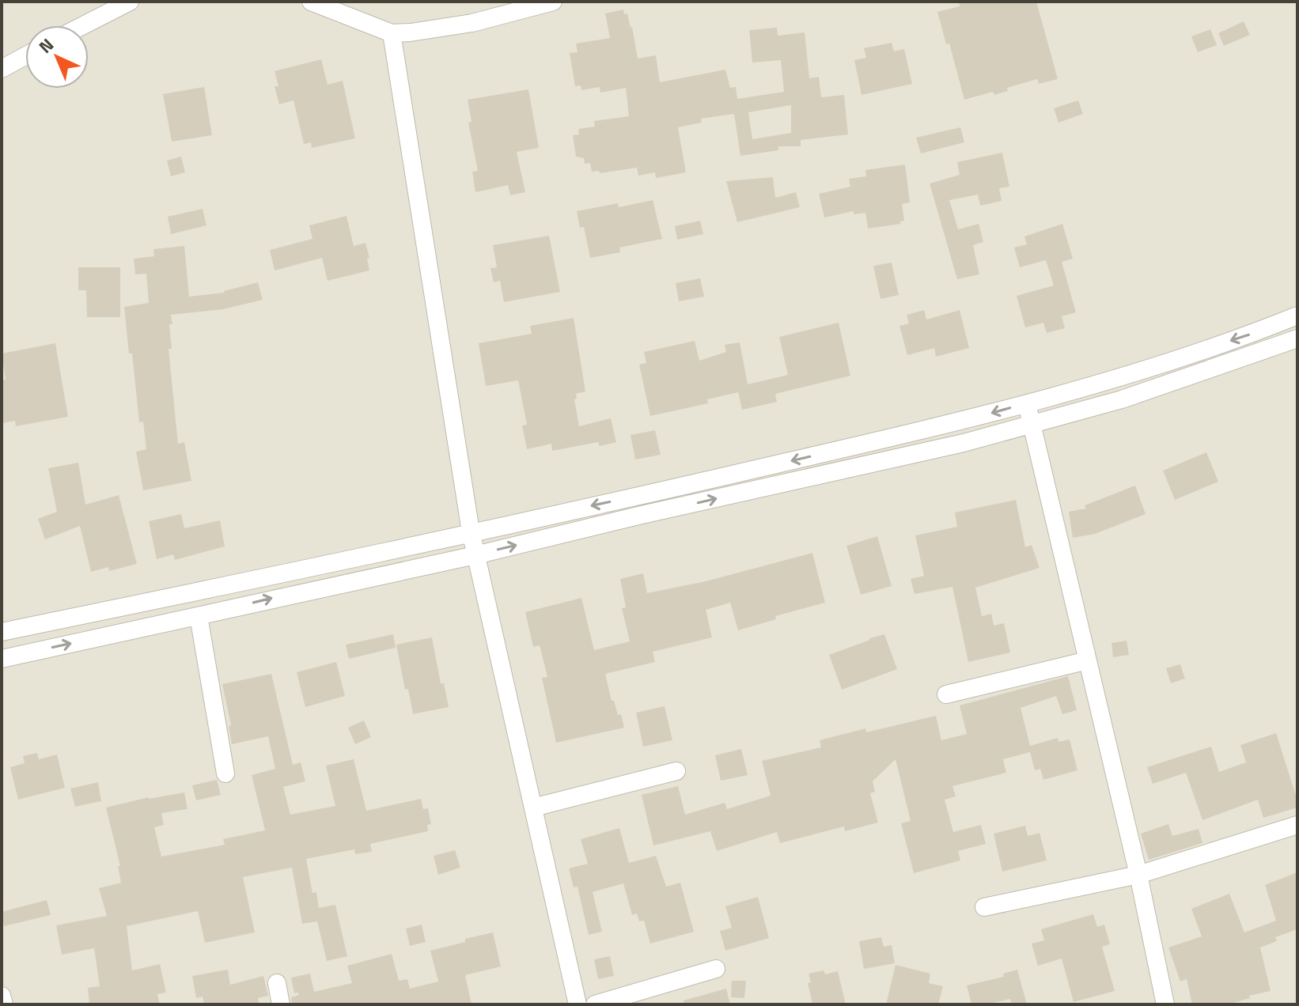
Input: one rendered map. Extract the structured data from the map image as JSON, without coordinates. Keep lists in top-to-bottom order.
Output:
{
  "north": "top left"
}
